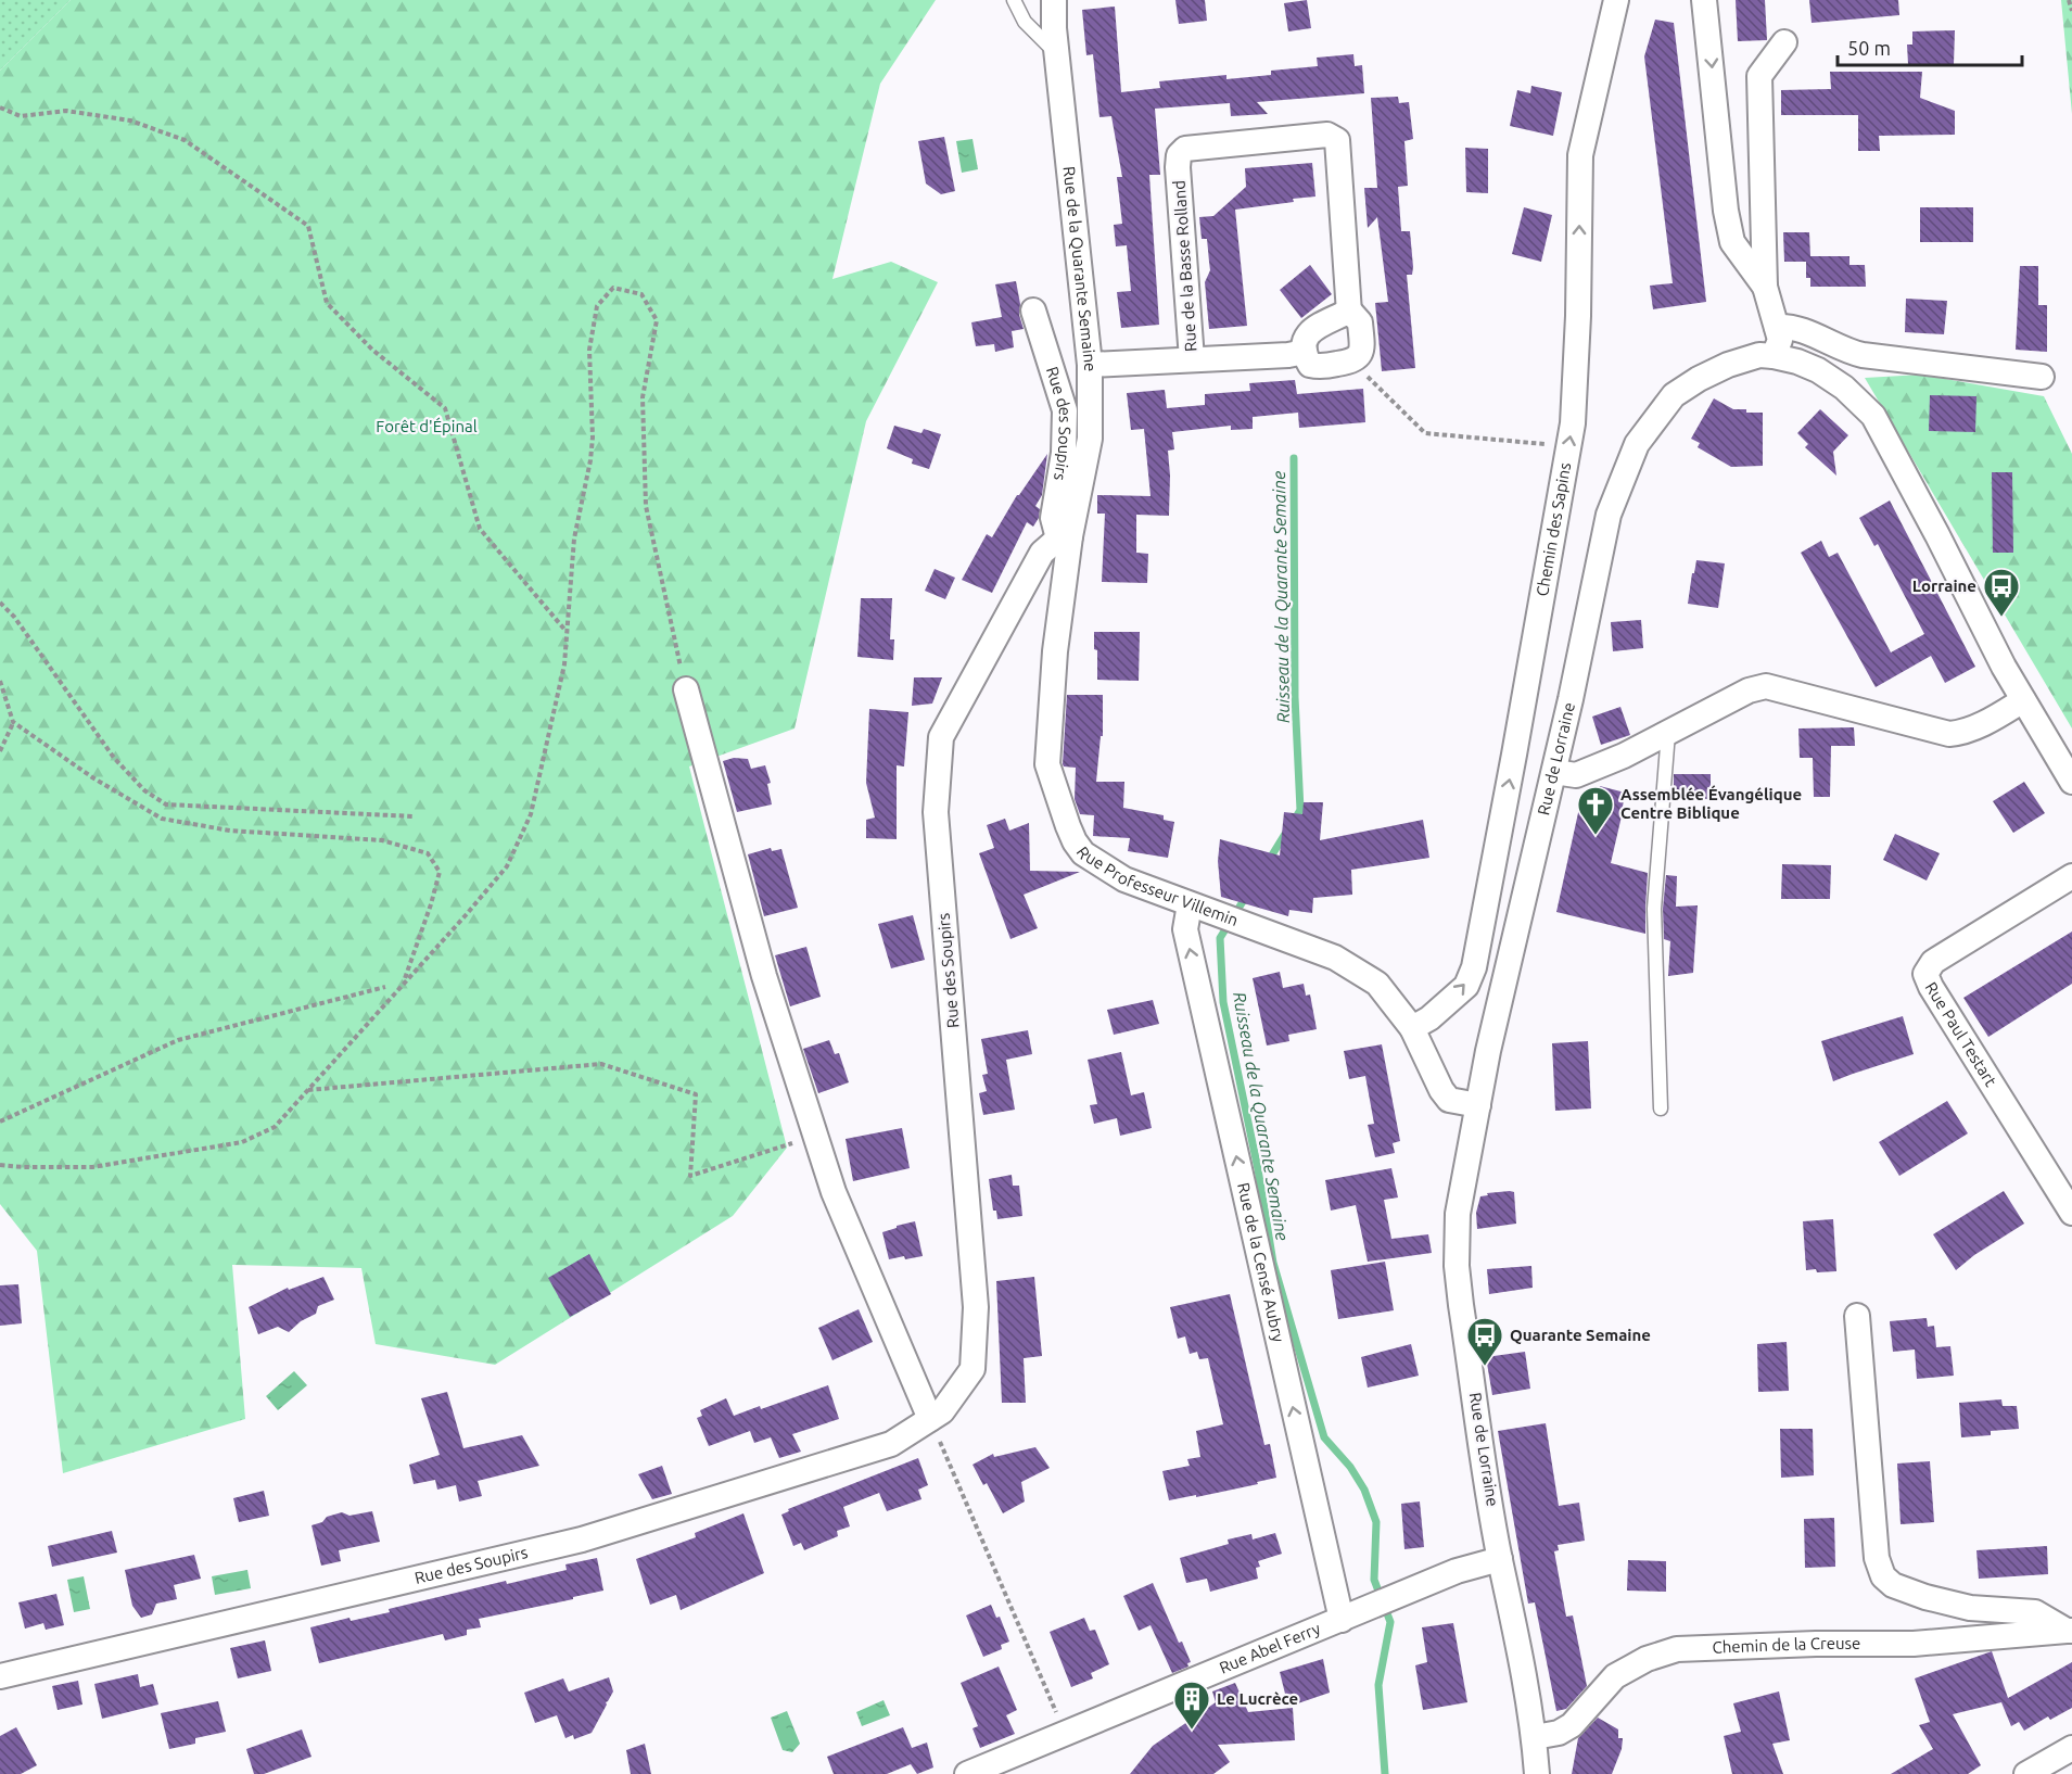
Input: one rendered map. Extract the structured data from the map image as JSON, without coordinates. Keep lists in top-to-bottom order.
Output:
{
  "streets": {
    "street": [
      "Rue de la Basse Rolland",
      "Rue de la Quarante Semaine",
      "Rue des Soupirs",
      "Chemin des Sapins",
      "Rue de Lorraine",
      "Rue Professeur Villemin",
      "Rue Paul Testart",
      "Rue de la Censé Aubry",
      "Chemin de la Creuse",
      "Rue Abel Ferry"
    ]
  },
  "crossings": [
    ["Rue de la Basse Rolland", "Rue de la Quarante Semaine"],
    ["Rue de la Quarante Semaine", "Rue des Soupirs"],
    ["Rue de la Quarante Semaine", "Rue Professeur Villemin"],
    ["Rue des Soupirs", "Rue Professeur Villemin"],
    ["Chemin des Sapins", "Rue Professeur Villemin"],
    ["Rue de Lorraine", "Rue Professeur Villemin"],
    ["Rue de Lorraine", "Chemin de la Creuse"],
    ["Rue de Lorraine", "Rue Abel Ferry"],
    ["Rue Professeur Villemin", "Rue de la Censé Aubry"],
    ["Rue de la Censé Aubry", "Rue Abel Ferry"]
  ],
  "one_way": ["Rue de la Censé Aubry"],
  "water": ["Ruisseau de la Quarante Semaine"],
  "parks": ["Forêt d'Épinal"],
  "places": {
    "bus stop": ["Lorraine", "Quarante Semaine"],
    "church": ["Assemblée Évangélique Centre Biblique"],
    "building": ["Le Lucrèce"]
  },
  "scale_bar": "50 m"
}
